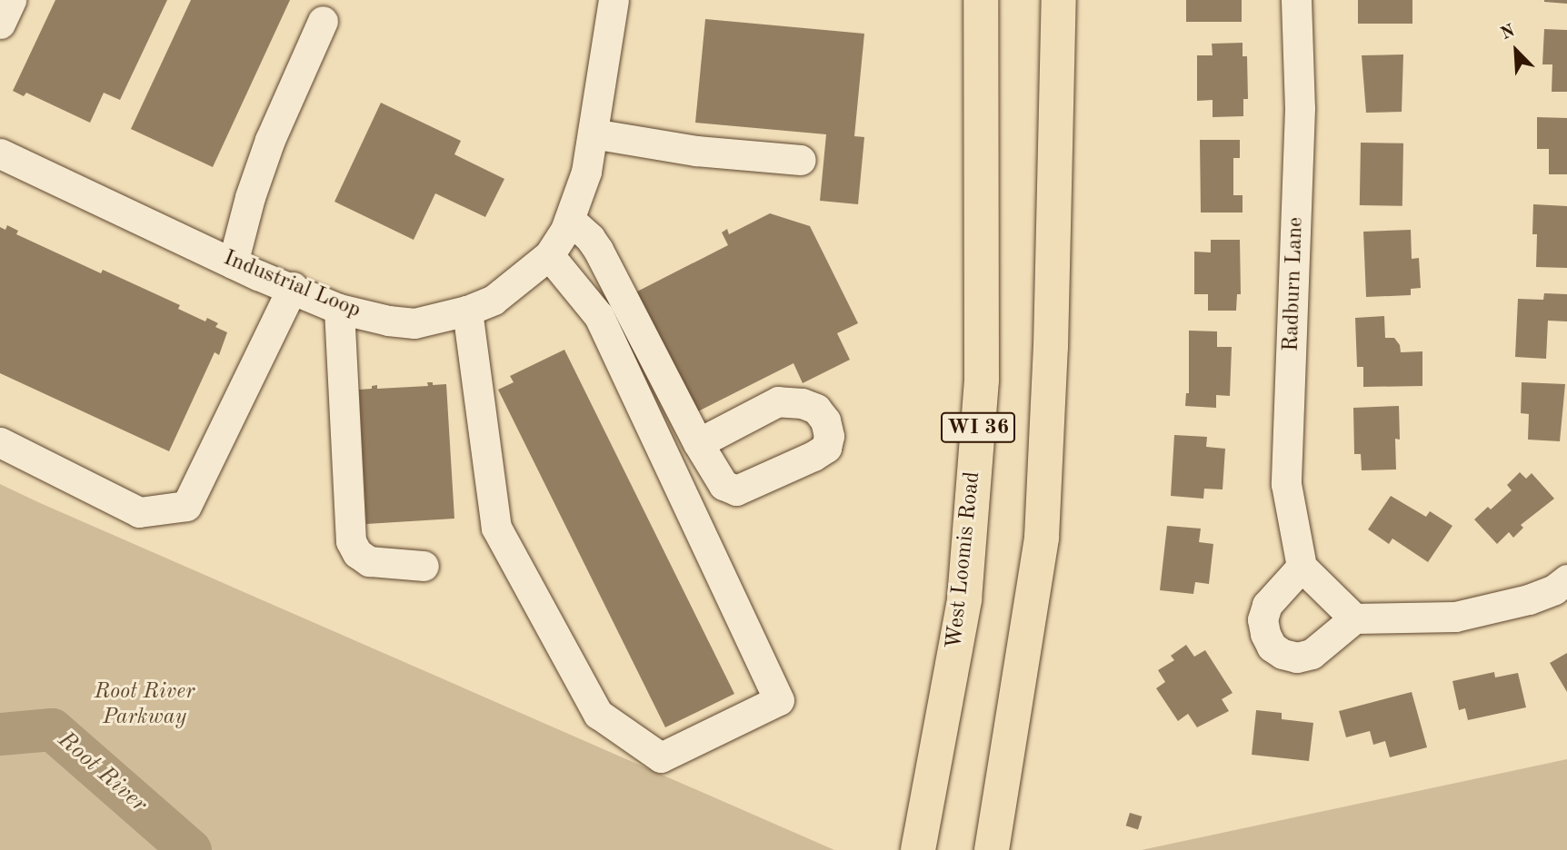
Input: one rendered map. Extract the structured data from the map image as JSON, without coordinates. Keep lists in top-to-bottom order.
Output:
{
  "streets": {
    "main road": ["WI 36", "West Loomis Road"],
    "street": ["Radburn Lane", "Industrial Loop"]
  },
  "water": ["Root River"],
  "parks": ["Root River Parkway"],
  "north": "top left"
}
